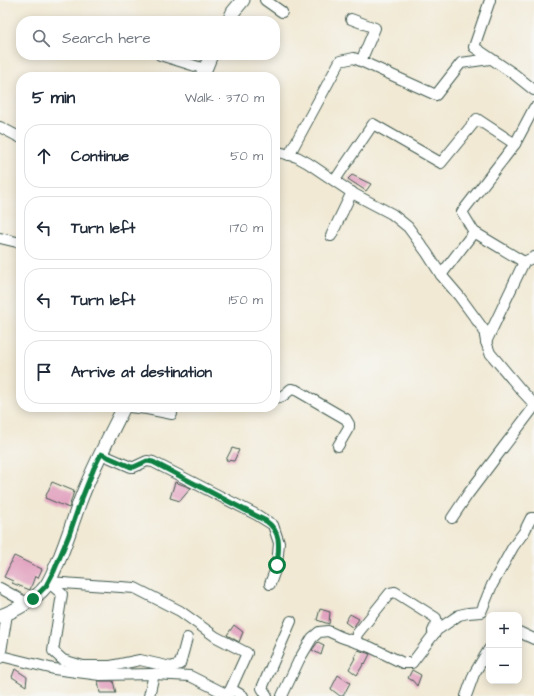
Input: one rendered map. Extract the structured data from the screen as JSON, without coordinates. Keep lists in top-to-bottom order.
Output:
{
  "page": {
    "search": "Search here",
    "heading": ["5 min", "Walk · 370 m"],
    "list": [
      ["Continue", "50 m"],
      ["Turn left", "170 m"],
      ["Turn left", "150 m"],
      "Arrive at destination"
    ],
    "map_buttons": ["+", "−"]
  }
}
